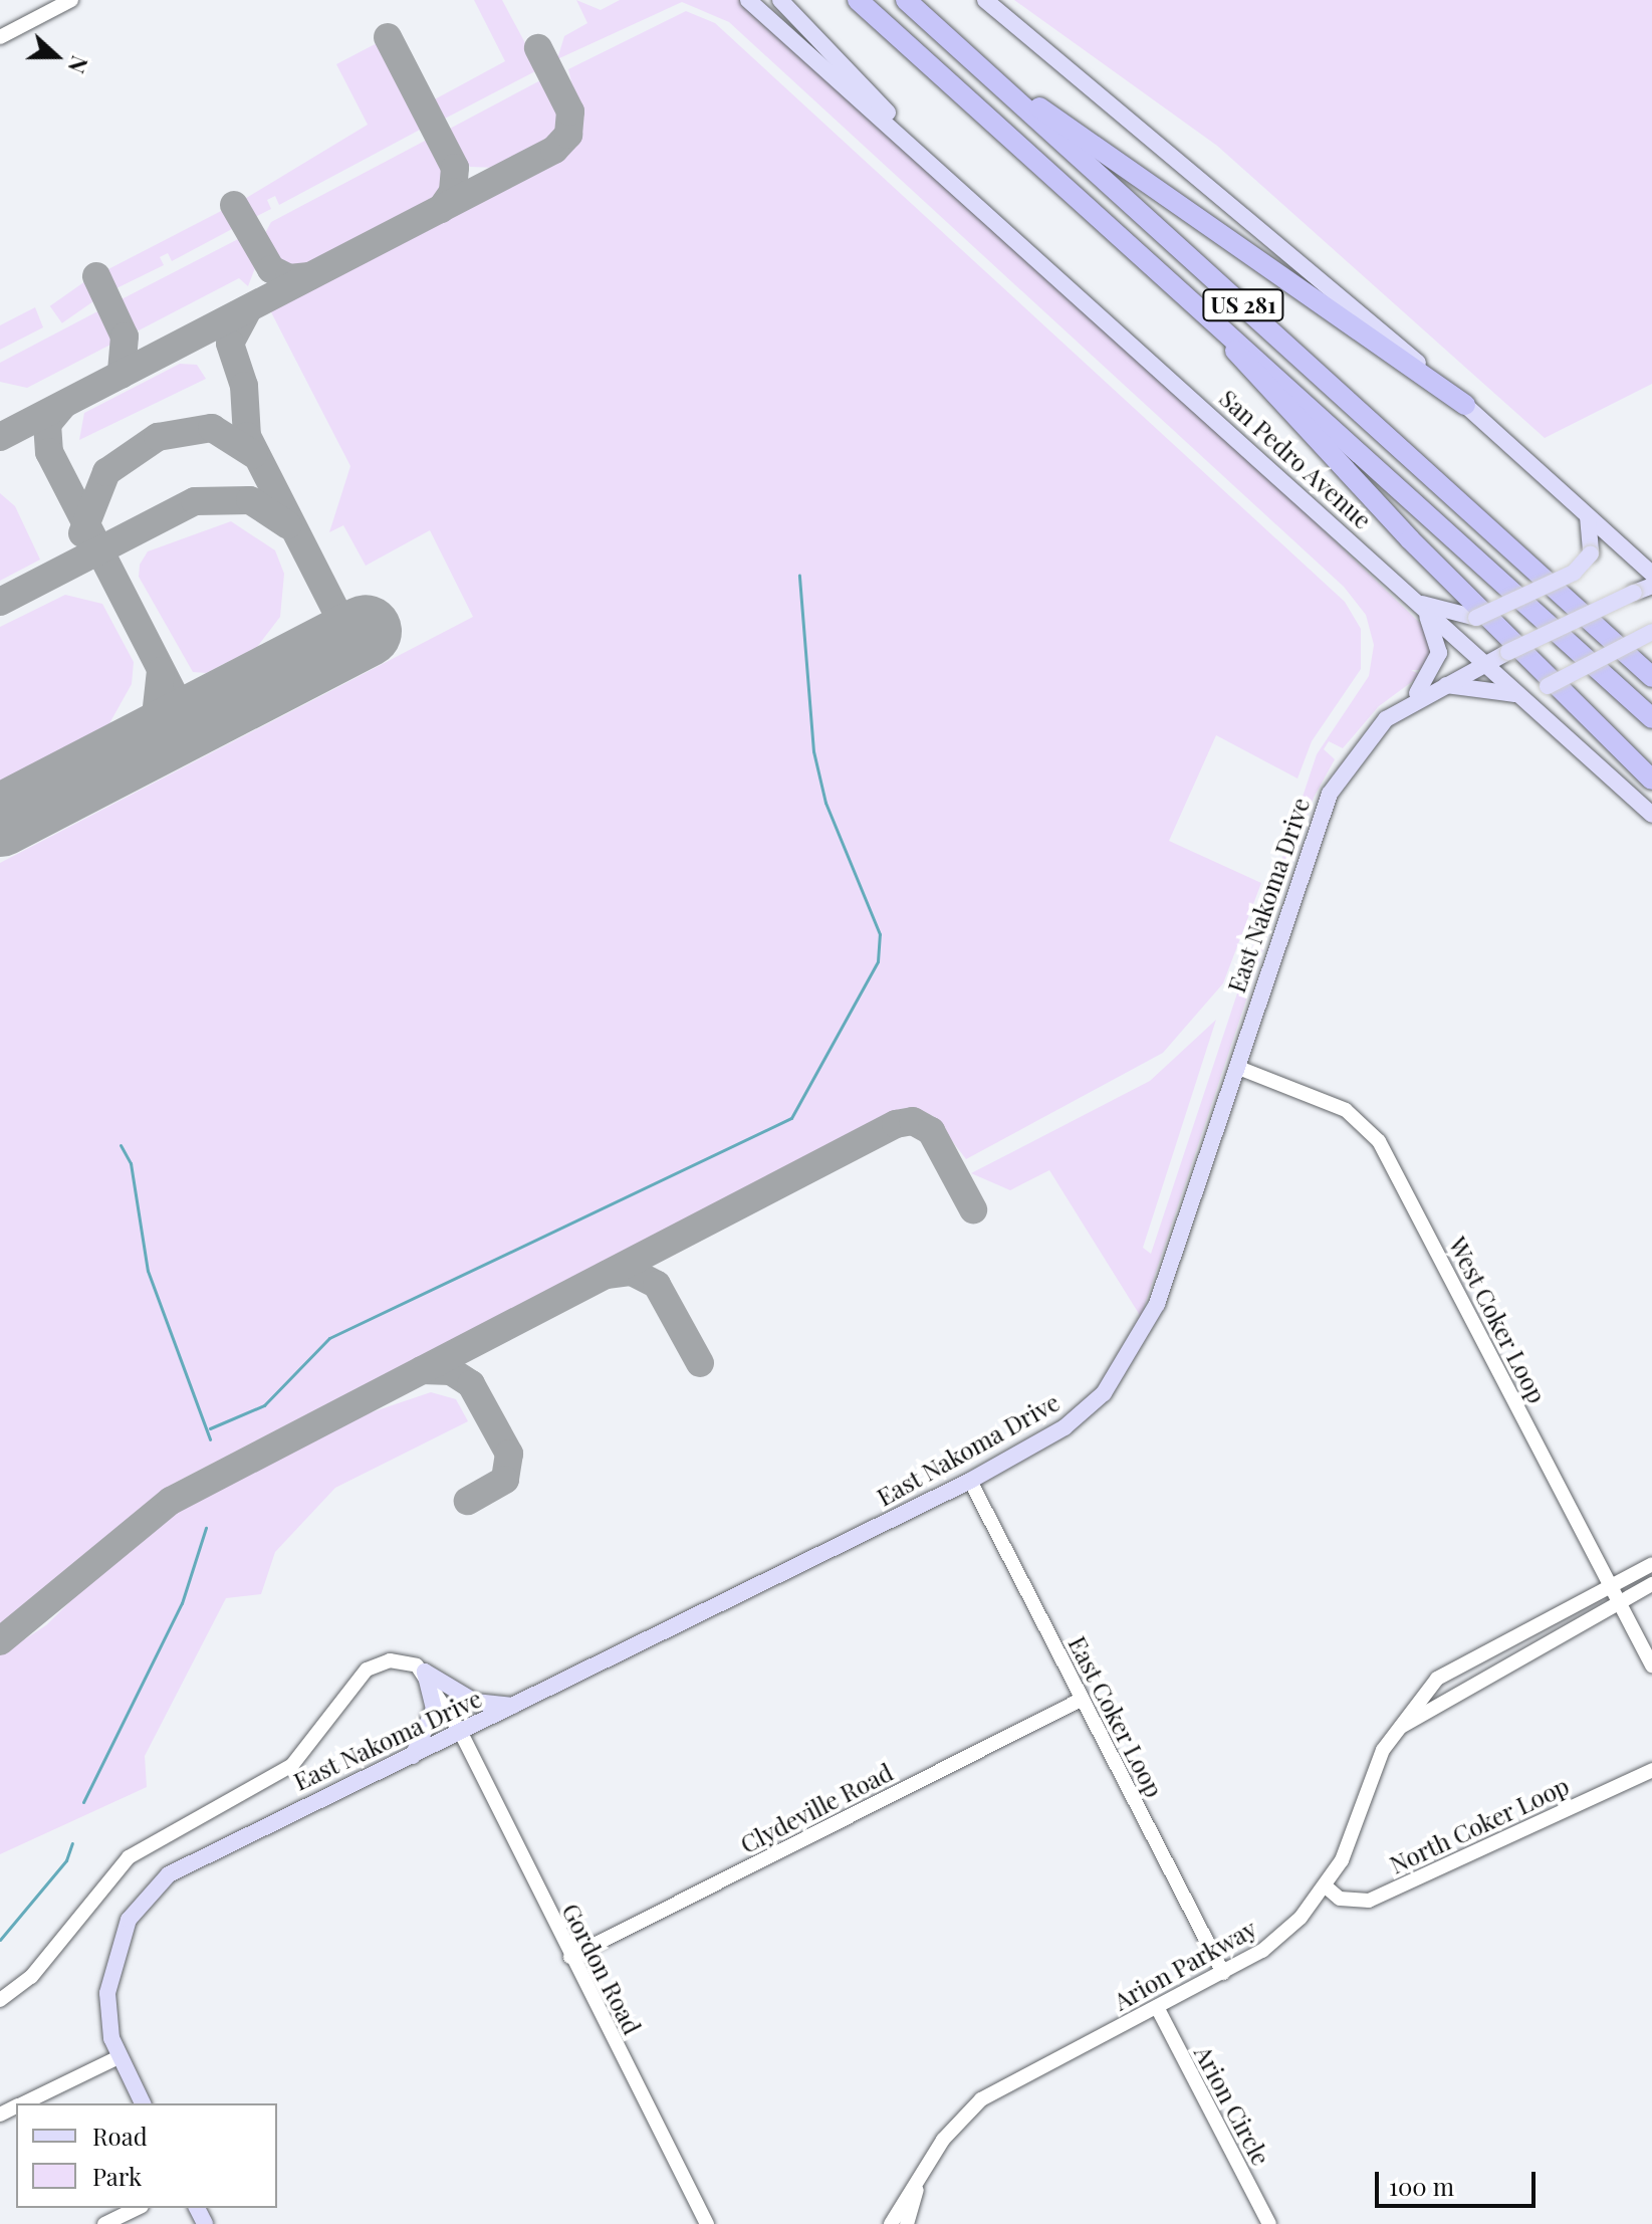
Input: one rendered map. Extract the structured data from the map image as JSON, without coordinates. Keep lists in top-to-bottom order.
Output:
{
  "streets": {
    "highway": ["US 281"],
    "main road": ["San Pedro Avenue", "East Nakoma Drive"],
    "street": [
      "West Coker Loop",
      "East Coker Loop",
      "Clydeville Road",
      "North Coker Loop",
      "Arion Parkway",
      "Gordon Road",
      "Arion Circle"
    ]
  },
  "crossings": [
    ["San Pedro Avenue", "East Nakoma Drive"],
    ["East Nakoma Drive", "West Coker Loop"],
    ["East Nakoma Drive", "East Coker Loop"],
    ["East Nakoma Drive", "Gordon Road"],
    ["West Coker Loop", "Arion Parkway"],
    ["East Coker Loop", "Clydeville Road"],
    ["East Coker Loop", "Arion Parkway"],
    ["Clydeville Road", "Gordon Road"],
    ["North Coker Loop", "Arion Parkway"],
    ["Arion Parkway", "Arion Circle"]
  ],
  "legend": ["Road", "Park"],
  "scale_bar": "100 m",
  "north": "right"
}
